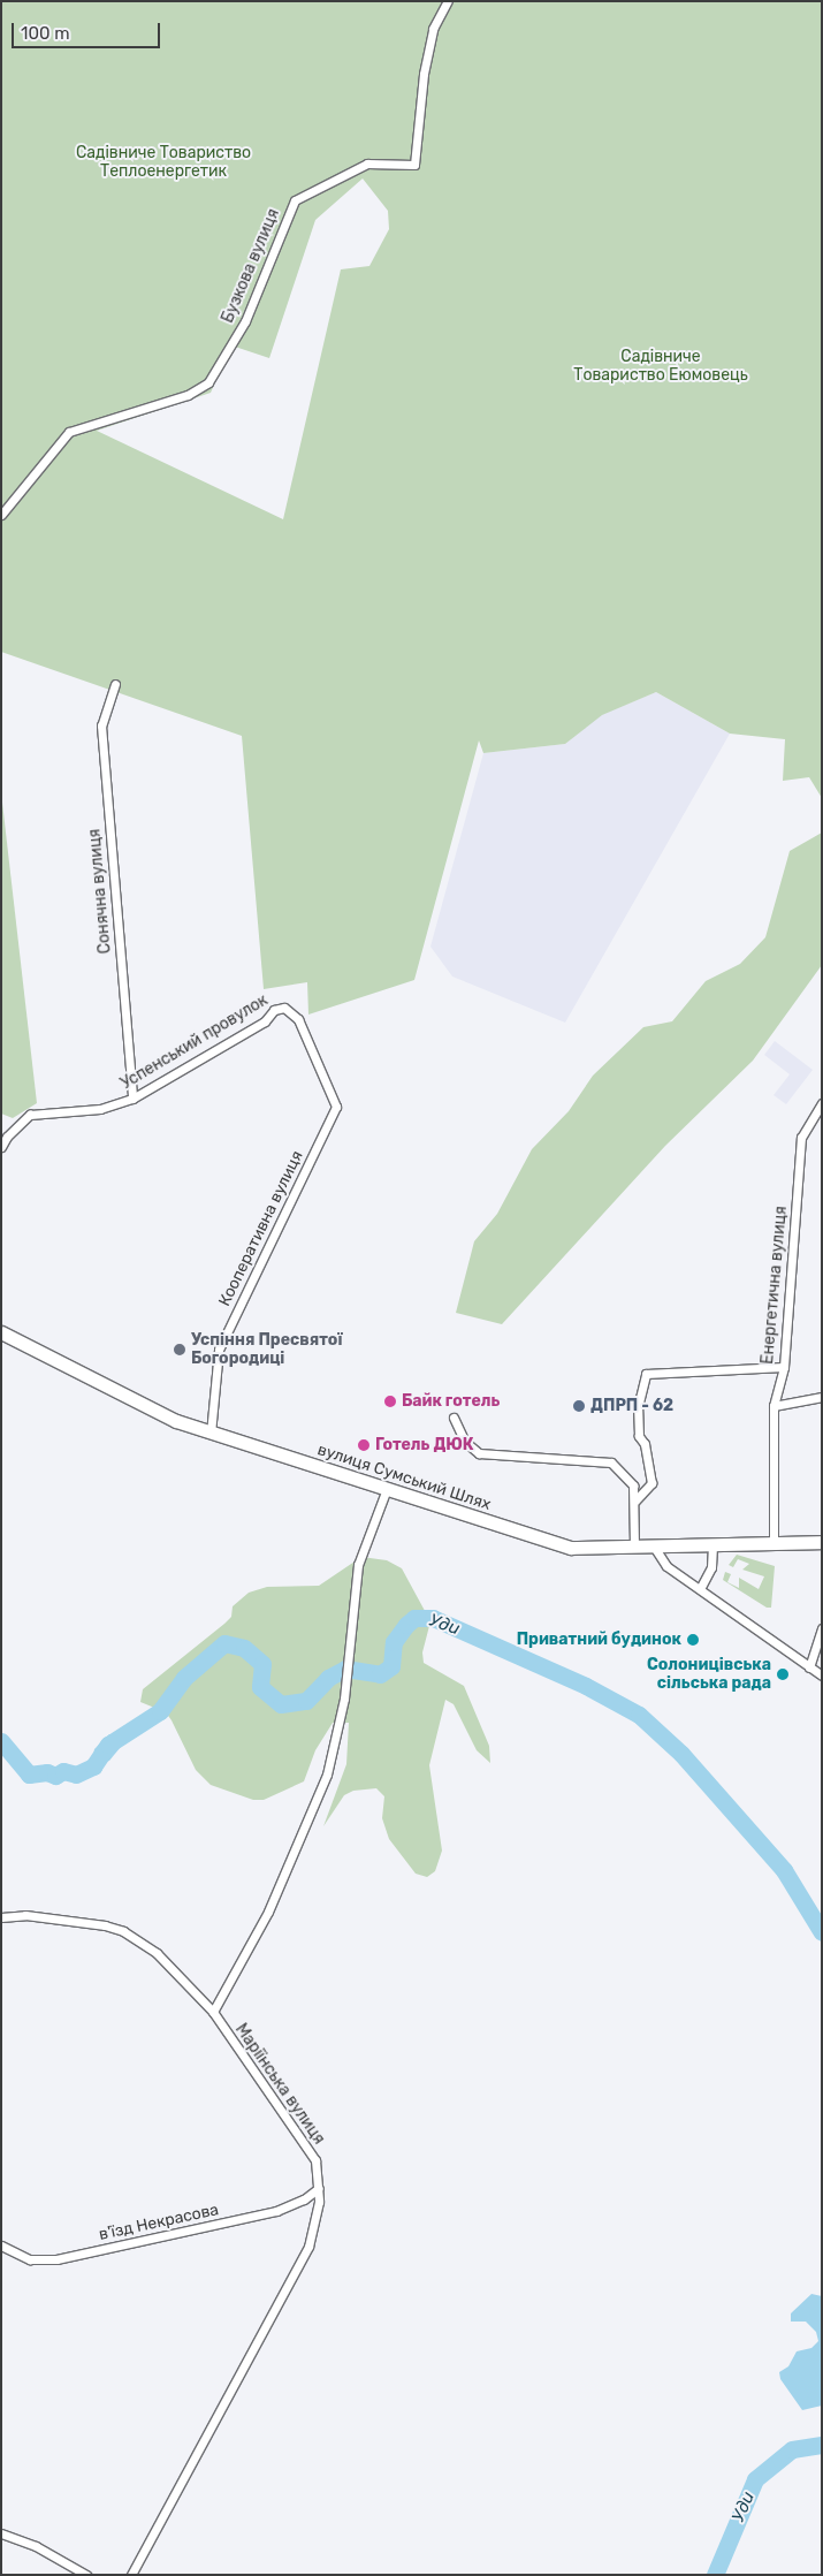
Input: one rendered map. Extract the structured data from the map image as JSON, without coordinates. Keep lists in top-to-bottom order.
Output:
{
  "streets": {
    "main road": ["вулиця Сумський Шлях"],
    "street": [
      "Бузкова вулиця",
      "Сонячна вулиця",
      "Успенський провулок",
      "Кооперативна вулиця",
      "Енергетична вулиця",
      "Маріїнська вулиця",
      "в'їзд Некрасова"
    ]
  },
  "crossings": [
    ["Сонячна вулиця", "Успенський провулок"],
    ["Успенський провулок", "Кооперативна вулиця"],
    ["Кооперативна вулиця", "вулиця Сумський Шлях"],
    ["Енергетична вулиця", "вулиця Сумський Шлях"],
    ["Маріїнська вулиця", "в'їзд Некрасова"]
  ],
  "water": ["Уди"],
  "parks": ["Садівниче Товариство Теплоенергетик", "Садівниче Товариство Еюмовець"],
  "places": [
    "Успіння Пресвятої Богородиці",
    "Байк готель",
    "ДПРП - 62",
    "Готель ДЮК",
    "Приватний будинок",
    "Солоницівська сільська рада"
  ],
  "scale_bar": "100 m"
}
